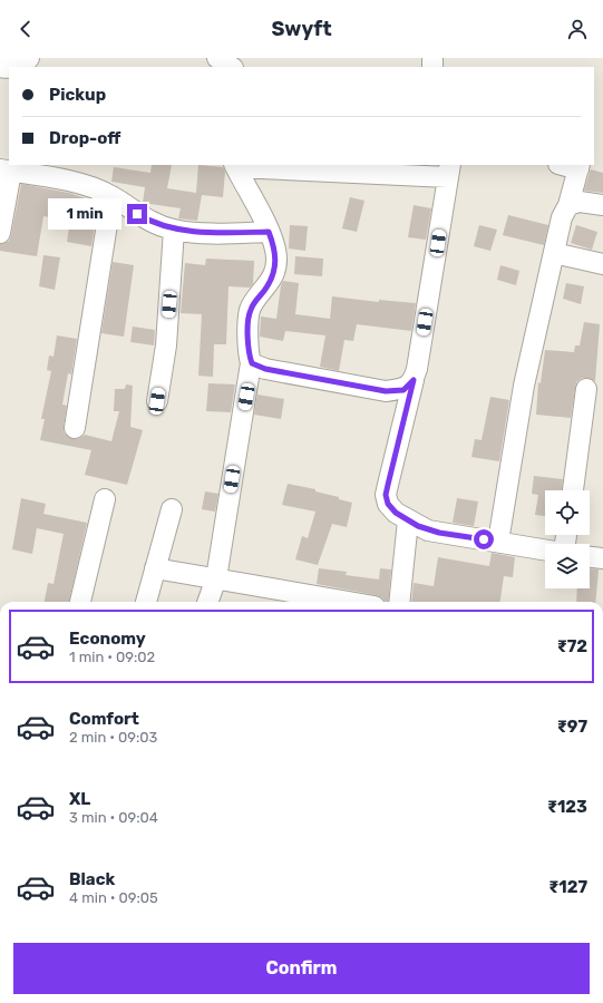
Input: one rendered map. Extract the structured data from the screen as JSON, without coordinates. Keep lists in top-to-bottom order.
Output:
{
  "page": {
    "header": "Swyft",
    "banner": ["Pickup", "Drop-off"],
    "bubble": "1 min",
    "list": [
      {
        "name": "Economy",
        "note": "1 min · 09:02",
        "value": "₹72"
      },
      {
        "name": "Comfort",
        "note": "2 min · 09:03",
        "value": "₹97"
      },
      {
        "name": "XL",
        "note": "3 min · 09:04",
        "value": "₹123"
      },
      {
        "name": "Black",
        "note": "4 min · 09:05",
        "value": "₹127"
      }
    ],
    "buttons": "Confirm"
  }
}
